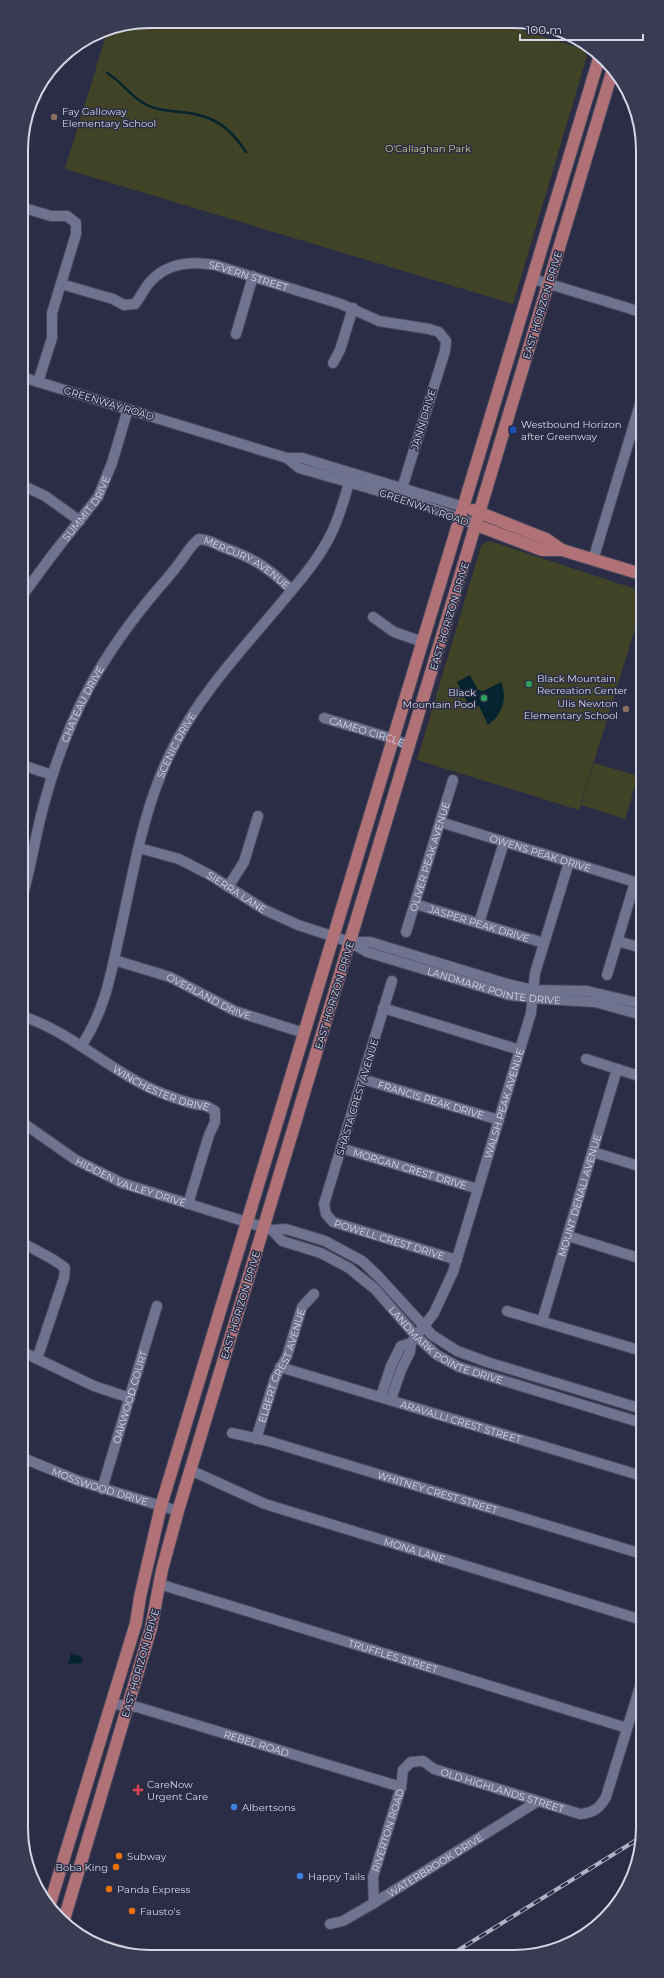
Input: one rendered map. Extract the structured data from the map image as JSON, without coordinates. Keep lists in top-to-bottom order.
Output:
{
  "streets": {
    "main road": ["EAST HORIZON DRIVE", "GREENWAY ROAD"],
    "street": [
      "SEVERN STREET",
      "JANN DRIVE",
      "SUMMIT DRIVE",
      "MERCURY AVENUE",
      "CHATEAU DRIVE",
      "CAMEO CIRCLE",
      "SCENIC DRIVE",
      "OWENS PEAK DRIVE",
      "OLIVER PEAK AVENUE",
      "SIERRA LANE",
      "JASPER PEAK DRIVE",
      "LANDMARK POINTE DRIVE",
      "OVERLAND DRIVE",
      "WINCHESTER DRIVE",
      "SHASTA CREST AVENUE",
      "FRANCIS PEAK DRIVE",
      "WALSH PEAK AVENUE",
      "MORGAN CREST DRIVE",
      "HIDDEN VALLEY DRIVE",
      "MOUNT DENALI AVENUE",
      "POWELL CREST DRIVE",
      "ELBERT CREST AVENUE",
      "OAKWOOD COURT",
      "ARAVALLI CREST STREET",
      "MOSSWOOD DRIVE",
      "WHITNEY CREST STREET",
      "MONA LANE",
      "TRUFFLES STREET",
      "REBEL ROAD",
      "OLD HIGHLANDS STREET",
      "RIVERTON ROAD",
      "WATERBROOK DRIVE"
    ]
  },
  "crossings": [
    ["SEVERN STREET", "JANN DRIVE"],
    ["EAST HORIZON DRIVE", "GREENWAY ROAD"],
    ["EAST HORIZON DRIVE", "CAMEO CIRCLE"],
    ["EAST HORIZON DRIVE", "SIERRA LANE"],
    ["EAST HORIZON DRIVE", "LANDMARK POINTE DRIVE"],
    ["EAST HORIZON DRIVE", "OVERLAND DRIVE"],
    ["EAST HORIZON DRIVE", "HIDDEN VALLEY DRIVE"],
    ["EAST HORIZON DRIVE", "MOSSWOOD DRIVE"],
    ["EAST HORIZON DRIVE", "MONA LANE"],
    ["EAST HORIZON DRIVE", "TRUFFLES STREET"],
    ["EAST HORIZON DRIVE", "REBEL ROAD"],
    ["GREENWAY ROAD", "JANN DRIVE"],
    ["GREENWAY ROAD", "SUMMIT DRIVE"],
    ["GREENWAY ROAD", "SCENIC DRIVE"],
    ["MERCURY AVENUE", "CHATEAU DRIVE"],
    ["MERCURY AVENUE", "SCENIC DRIVE"],
    ["SCENIC DRIVE", "SIERRA LANE"],
    ["SCENIC DRIVE", "OVERLAND DRIVE"],
    ["SCENIC DRIVE", "WINCHESTER DRIVE"],
    ["OWENS PEAK DRIVE", "OLIVER PEAK AVENUE"],
    ["OWENS PEAK DRIVE", "WALSH PEAK AVENUE"],
    ["OLIVER PEAK AVENUE", "JASPER PEAK DRIVE"],
    ["SIERRA LANE", "LANDMARK POINTE DRIVE"],
    ["JASPER PEAK DRIVE", "WALSH PEAK AVENUE"],
    ["LANDMARK POINTE DRIVE", "WALSH PEAK AVENUE"],
    ["LANDMARK POINTE DRIVE", "HIDDEN VALLEY DRIVE"],
    ["WINCHESTER DRIVE", "HIDDEN VALLEY DRIVE"],
    ["SHASTA CREST AVENUE", "FRANCIS PEAK DRIVE"],
    ["SHASTA CREST AVENUE", "MORGAN CREST DRIVE"],
    ["SHASTA CREST AVENUE", "POWELL CREST DRIVE"],
    ["FRANCIS PEAK DRIVE", "WALSH PEAK AVENUE"],
    ["WALSH PEAK AVENUE", "MORGAN CREST DRIVE"],
    ["WALSH PEAK AVENUE", "POWELL CREST DRIVE"],
    ["WALSH PEAK AVENUE", "ARAVALLI CREST STREET"],
    ["ELBERT CREST AVENUE", "ARAVALLI CREST STREET"],
    ["ELBERT CREST AVENUE", "WHITNEY CREST STREET"],
    ["OAKWOOD COURT", "MOSSWOOD DRIVE"],
    ["TRUFFLES STREET", "OLD HIGHLANDS STREET"],
    ["REBEL ROAD", "RIVERTON ROAD"],
    ["OLD HIGHLANDS STREET", "RIVERTON ROAD"],
    ["OLD HIGHLANDS STREET", "WATERBROOK DRIVE"],
    ["RIVERTON ROAD", "WATERBROOK DRIVE"]
  ],
  "parks": ["O'Callaghan Park"],
  "places": {
    "other": [
      "Fay Galloway Elementary School",
      "Black Mountain Recreation Center",
      "Black Mountain Pool",
      "Ulis Newton Elementary School",
      "Albertsons",
      "Subway",
      "Boba King",
      "Happy Tails",
      "Panda Express",
      "Fausto's"
    ],
    "transit": ["Westbound Horizon after Greenway"],
    "health": ["CareNow Urgent Care"]
  },
  "scale_bar": "100 m"
}
